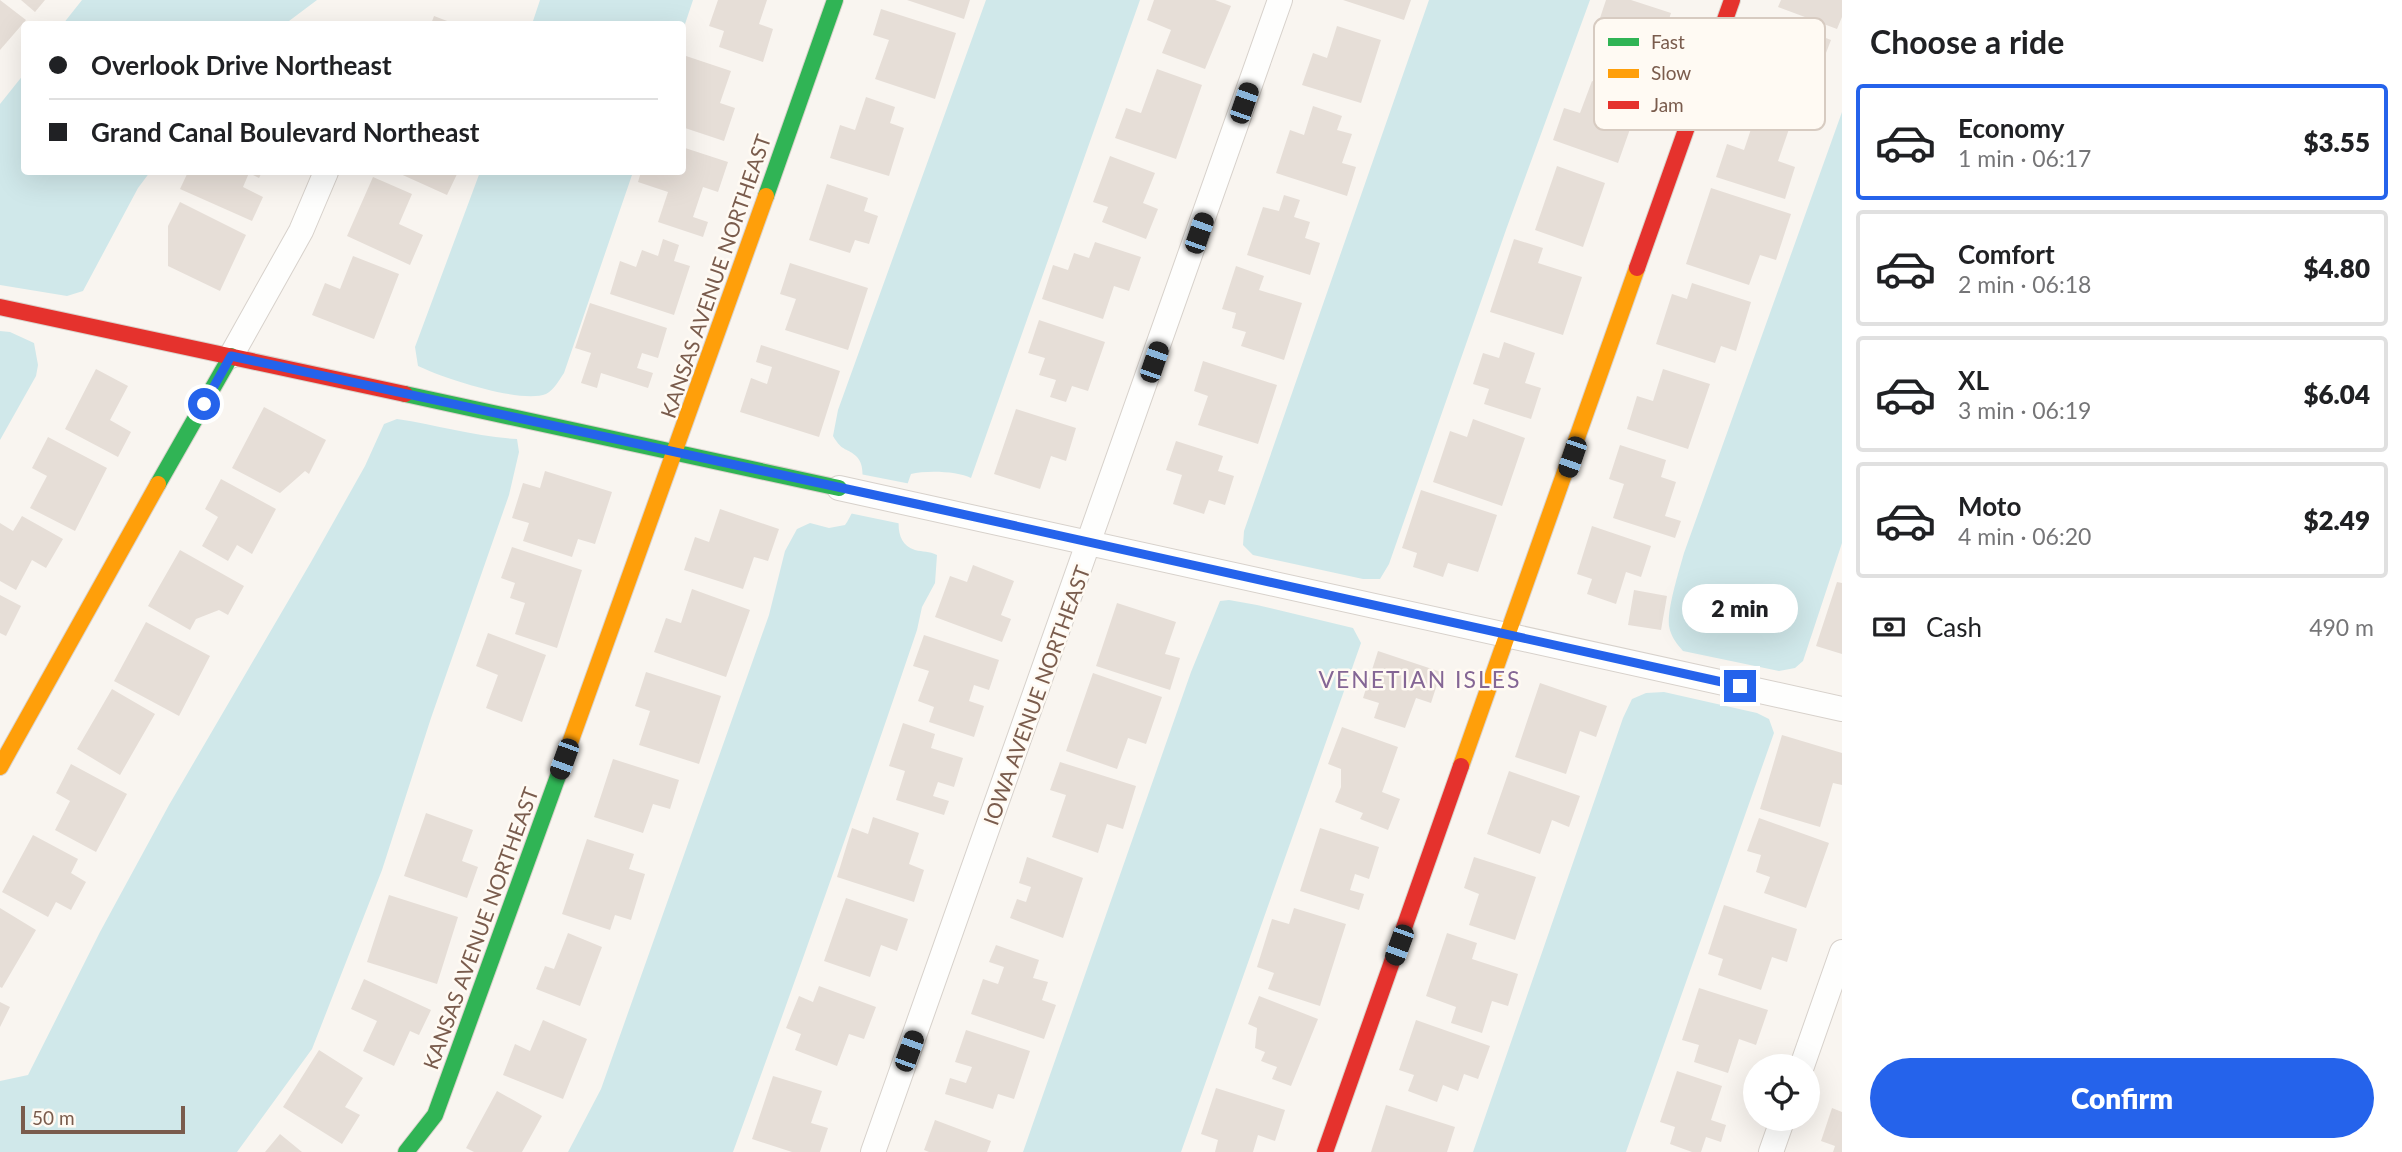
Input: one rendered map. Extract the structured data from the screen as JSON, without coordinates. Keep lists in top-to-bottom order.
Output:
{
  "streets": {
    "street": ["KANSAS AVENUE NORTHEAST", "IOWA AVENUE NORTHEAST"]
  },
  "districts": ["VENETIAN ISLES"],
  "legend": ["Fast", "Slow", "Jam"],
  "scale_bar": "50 m",
  "page": {
    "heading": "Choose a ride",
    "banner": ["Overlook Drive Northeast", "Grand Canal Boulevard Northeast"],
    "list": [
      {
        "name": "Economy",
        "note": "1 min · 06:17",
        "value": "$3.55"
      },
      {
        "name": "Comfort",
        "note": "2 min · 06:18",
        "value": "$4.80"
      },
      {
        "name": "XL",
        "note": "3 min · 06:19",
        "value": "$6.04"
      },
      {
        "name": "Moto",
        "note": "4 min · 06:20",
        "value": "$2.49"
      }
    ],
    "bubble": "2 min",
    "pay": ["Cash", "490 m"],
    "buttons": "Confirm",
    "scale": "50 m"
  }
}
